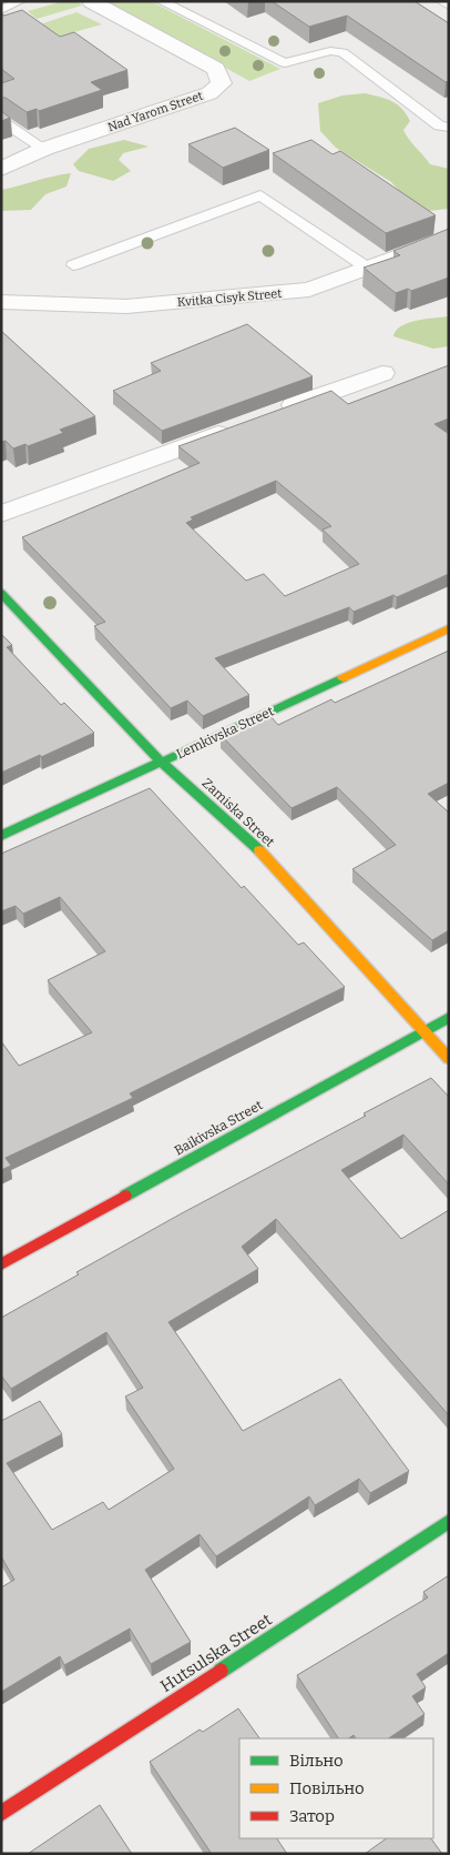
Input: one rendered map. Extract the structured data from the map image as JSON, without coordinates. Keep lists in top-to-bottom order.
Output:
{
  "streets": {
    "street": [
      "Nad Yarom Street",
      "Kvitka Cisyk Street",
      "Lemkivska Street",
      "Zamiska Street",
      "Baikivska Street",
      "Hutsulska Street"
    ]
  },
  "crossings": [
    ["Lemkivska Street", "Zamiska Street"],
    ["Zamiska Street", "Baikivska Street"]
  ],
  "legend": ["Вільно", "Повільно", "Затор"]
}
